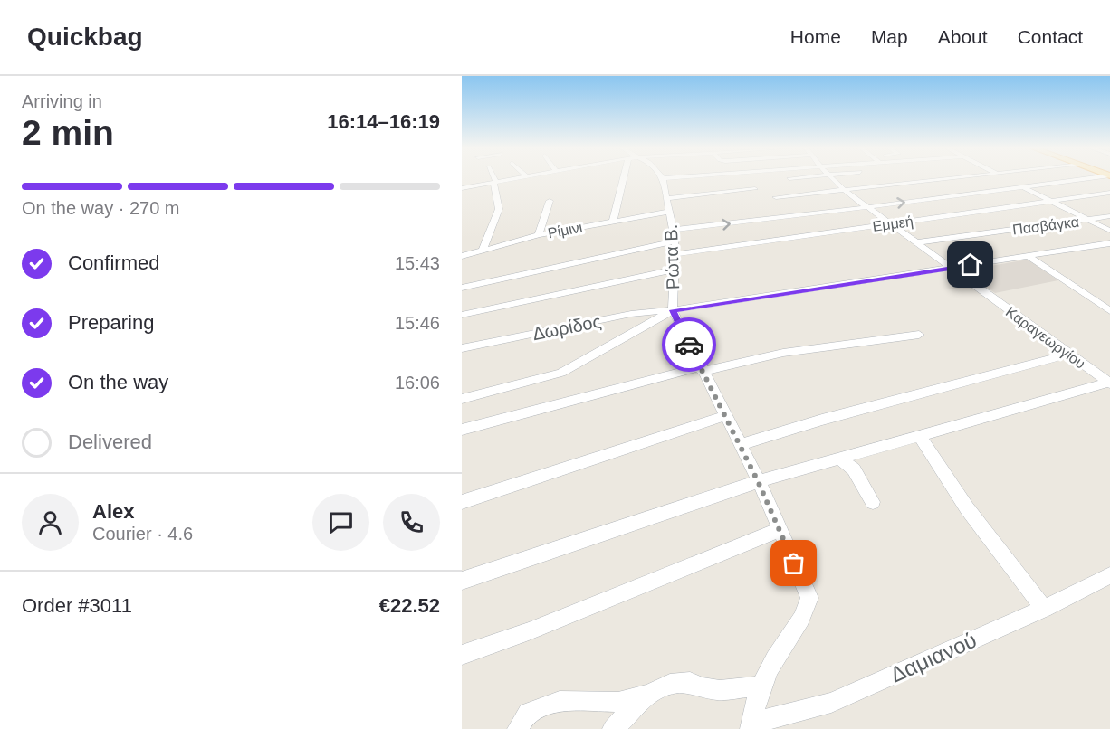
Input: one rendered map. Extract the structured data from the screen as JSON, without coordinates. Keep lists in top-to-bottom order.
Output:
{
  "streets": {
    "street": [
      "Εμμεή",
      "Πασβάγκα",
      "Ρίμινι",
      "Ρώτα Β.",
      "Δωρίδος",
      "Καραγεωργίου",
      "Δαμιανού"
    ]
  },
  "crossings": [
    ["Εμμεή", "Ρώτα Β."],
    ["Εμμεή", "Καραγεωργίου"],
    ["Πασβάγκα", "Καραγεωργίου"],
    ["Ρίμινι", "Ρώτα Β."],
    ["Ρώτα Β.", "Δωρίδος"],
    ["Δωρίδος", "Καραγεωργίου"]
  ],
  "page": {
    "header": "Quickbag",
    "nav": [
      "Home",
      "Map",
      "About",
      "Contact"
    ],
    "heading": ["2 min", "Arriving in", "16:14–16:19"],
    "panel": [
      "Alex",
      "Courier · 4.6",
      "Order #3011",
      "€22.52"
    ],
    "bar": "On the way · 270 m",
    "list": [
      ["Confirmed", "15:43"],
      ["Preparing", "15:46"],
      ["On the way", "16:06"],
      "Delivered"
    ]
  }
}
